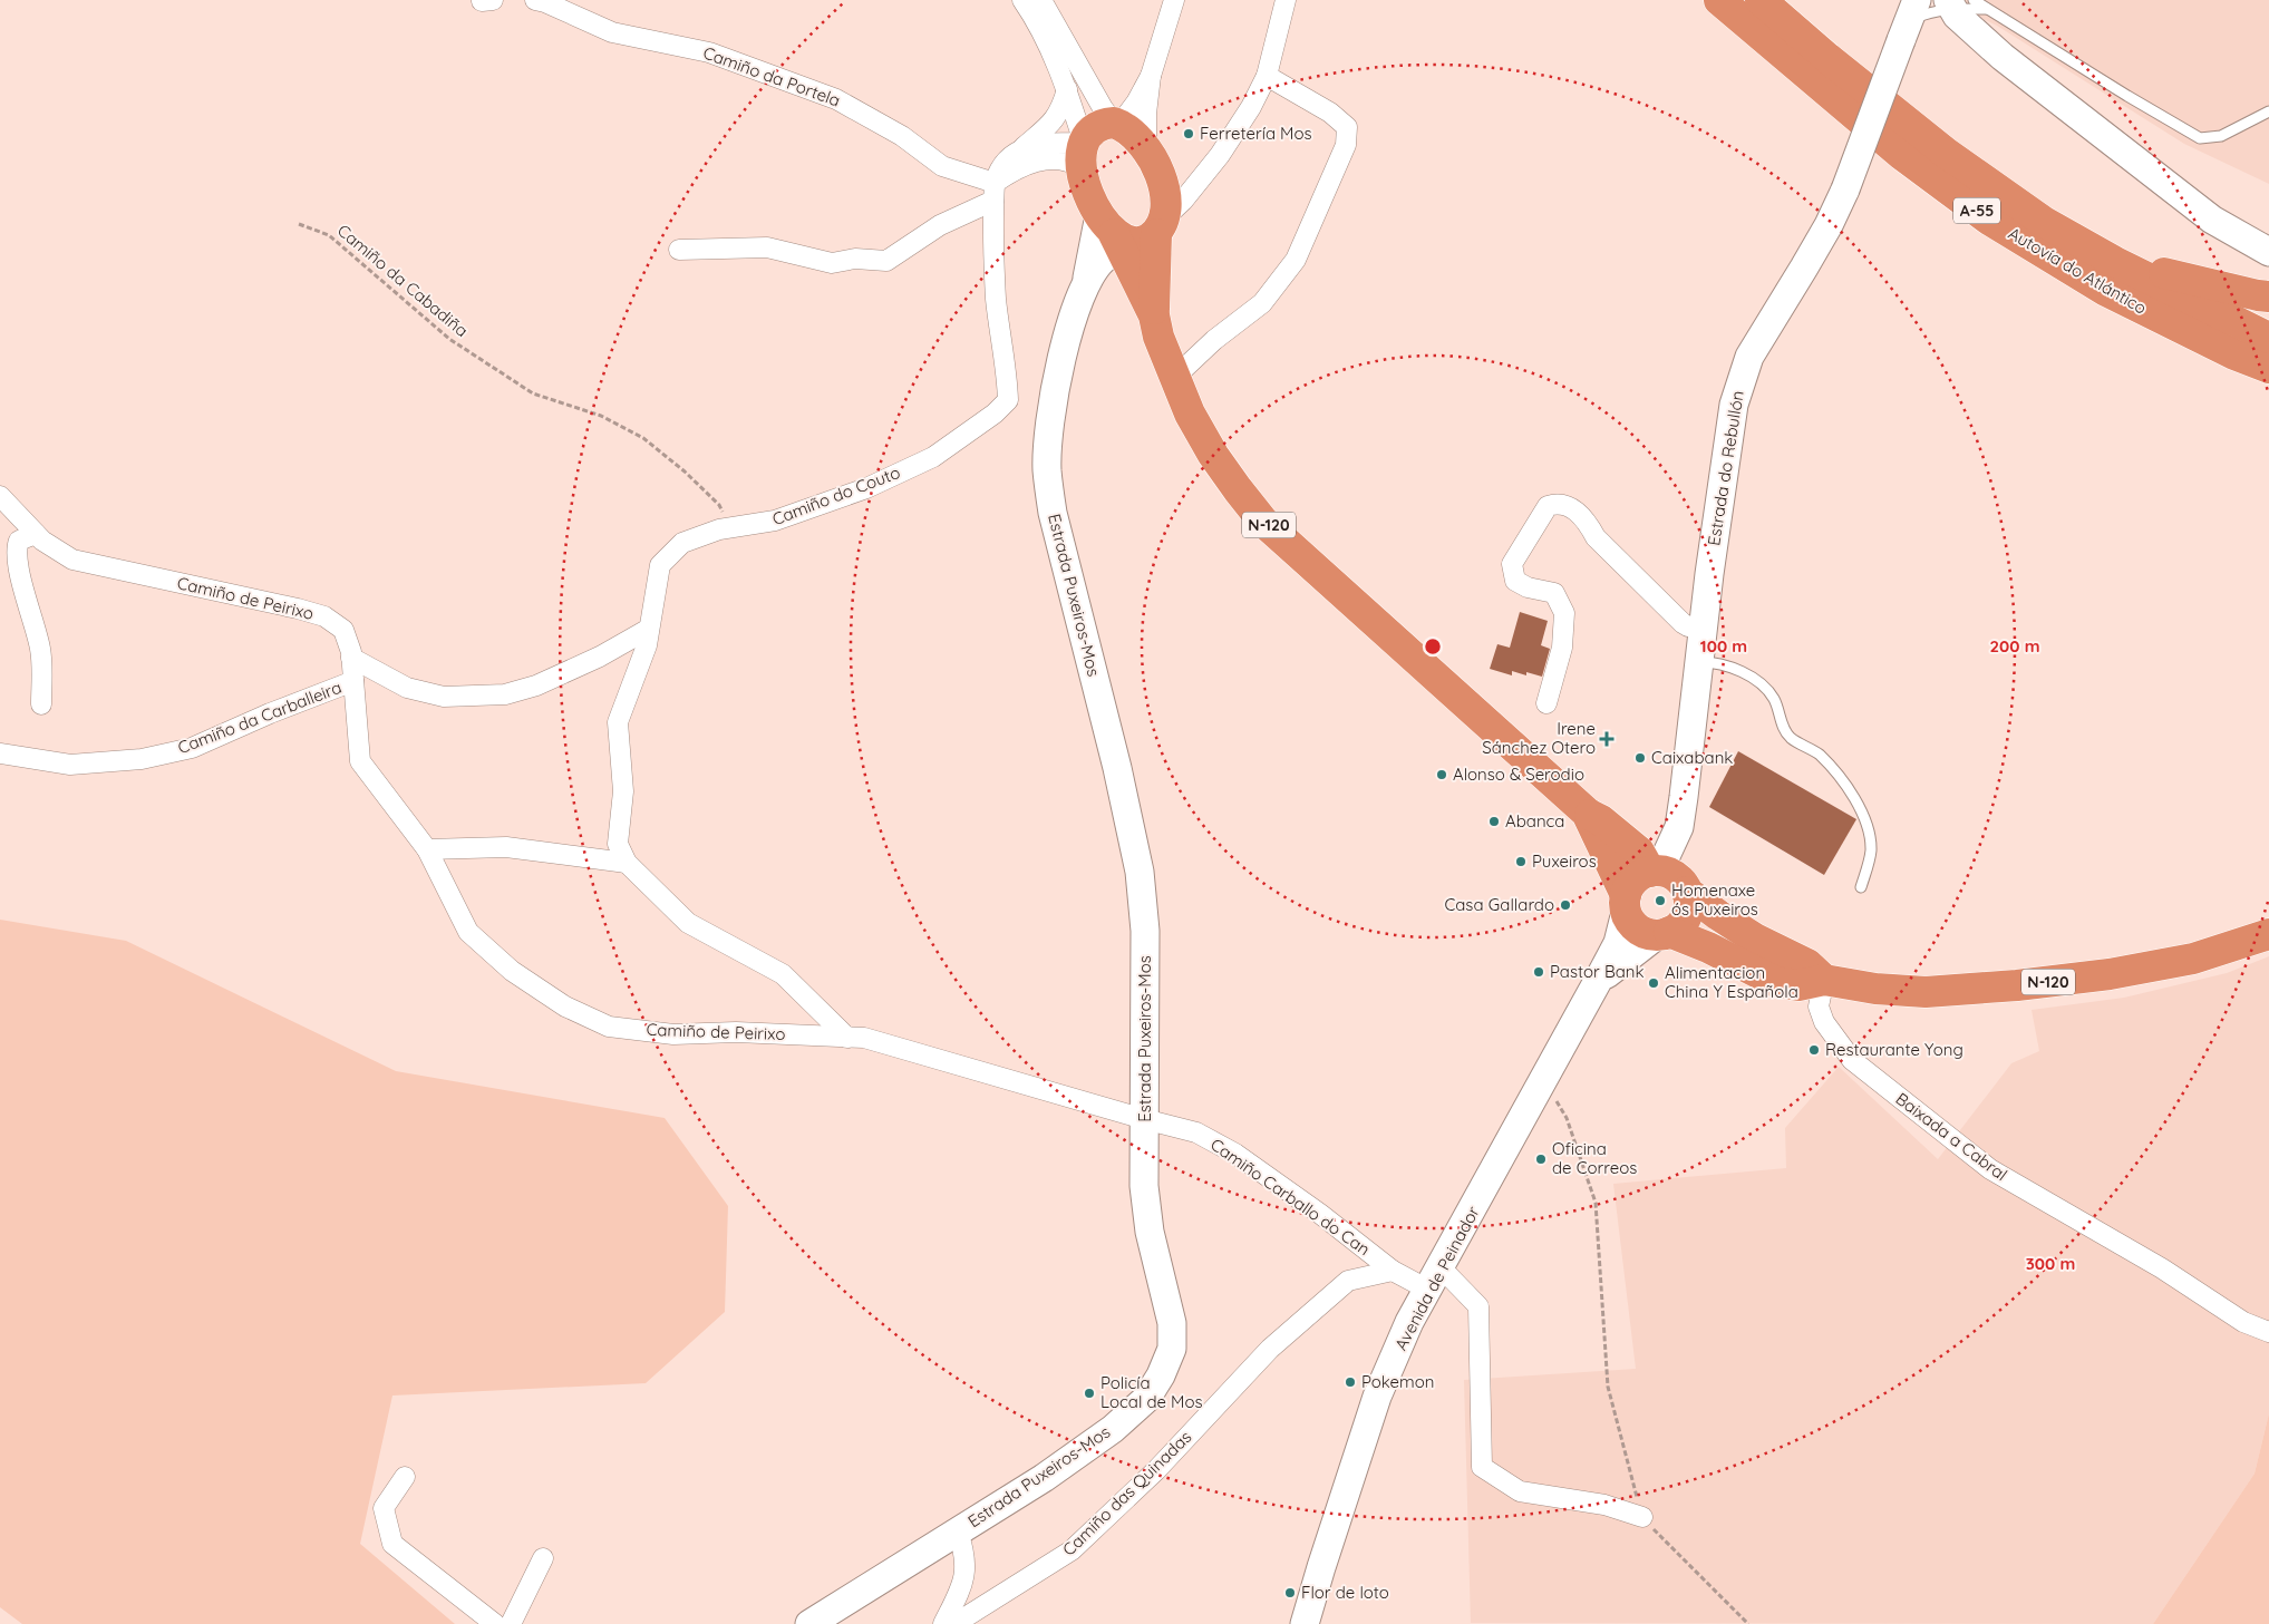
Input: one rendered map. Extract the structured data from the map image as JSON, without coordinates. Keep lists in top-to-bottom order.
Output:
{
  "streets": {
    "highway": ["A-55", "Autovía do Atlántico", "N-120"],
    "street": [
      "Camiño da Portela",
      "Estrada do Rebullón",
      "Camiño do Couto",
      "Estrada Puxeiros-Mos",
      "Camiño de Peirixo",
      "Camiño da Carballeira",
      "Baixada a Cabral",
      "Camiño Carballo do Can",
      "Avenida de Peinador",
      "Camiño das Quinadas"
    ],
    "path": ["Camiño da Cabadiña"]
  },
  "crossings": [
    ["Camiño da Portela", "Camiño do Couto"],
    ["Camiño da Cabadiña", "Camiño do Couto"],
    ["Estrada do Rebullón", "N-120"],
    ["Estrada do Rebullón", "Avenida de Peinador"],
    ["Camiño do Couto", "Camiño de Peirixo"],
    ["N-120", "Estrada Puxeiros-Mos"],
    ["N-120", "Baixada a Cabral"],
    ["N-120", "Avenida de Peinador"],
    ["Estrada Puxeiros-Mos", "Camiño de Peirixo"],
    ["Estrada Puxeiros-Mos", "Camiño Carballo do Can"],
    ["Camiño de Peirixo", "Camiño da Carballeira"],
    ["Camiño de Peirixo", "Camiño Carballo do Can"],
    ["Camiño Carballo do Can", "Avenida de Peinador"],
    ["Camiño Carballo do Can", "Camiño das Quinadas"]
  ],
  "places": {
    "other": [
      "Ferretería Mos",
      "Caixabank",
      "Alonso & Serodio",
      "Abanca",
      "Puxeiros",
      "Homenaxe ós Puxeiros",
      "Casa Gallardo",
      "Pastor Bank",
      "Alimentacion China Y Española",
      "Restaurante Yong",
      "Oficina de Correos",
      "Pokemon",
      "Policía Local de Mos",
      "Flor de loto"
    ],
    "health": ["Irene Sánchez Otero"]
  },
  "rings": ["100 m", "200 m", "300 m"]
}
